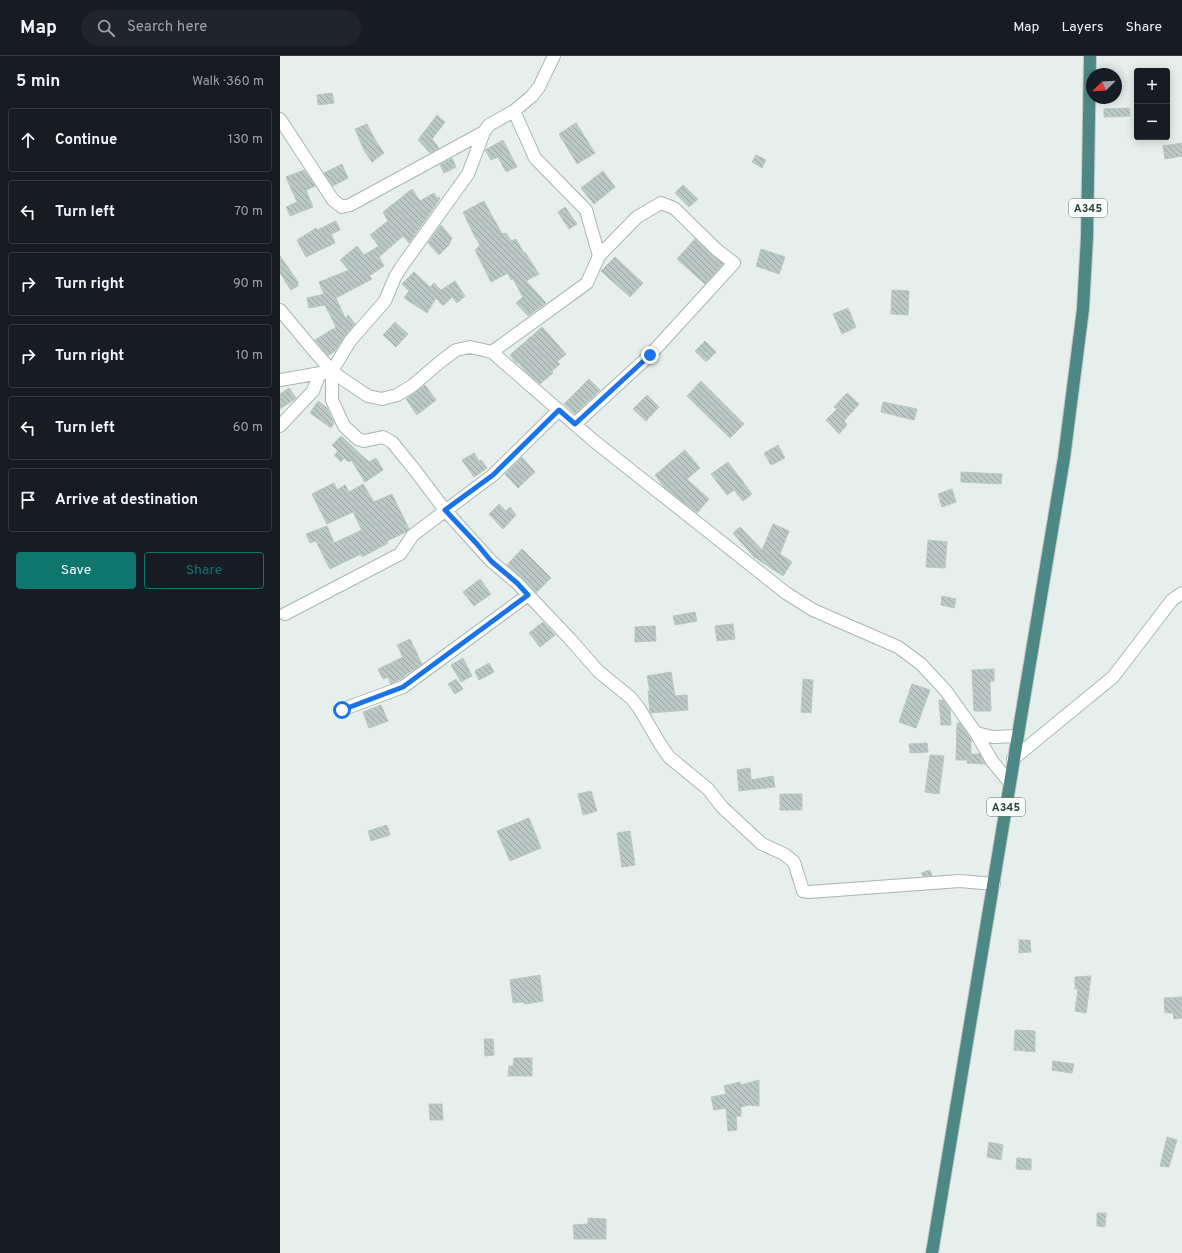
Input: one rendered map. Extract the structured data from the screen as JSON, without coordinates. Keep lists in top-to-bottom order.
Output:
{
  "streets": {
    "highway": ["A345"]
  },
  "north": "bottom left",
  "page": {
    "header": "Map",
    "search": "Search here",
    "nav": ["Map", "Layers", "Share"],
    "heading": ["5 min", "Walk · 360 m"],
    "map_buttons": ["+", "−"],
    "list": [
      ["Continue", "130 m"],
      ["Turn left", "70 m"],
      ["Turn right", "90 m"],
      ["Turn right", "10 m"],
      ["Turn left", "60 m"],
      "Arrive at destination"
    ],
    "buttons": ["Save", "Share"]
  }
}
